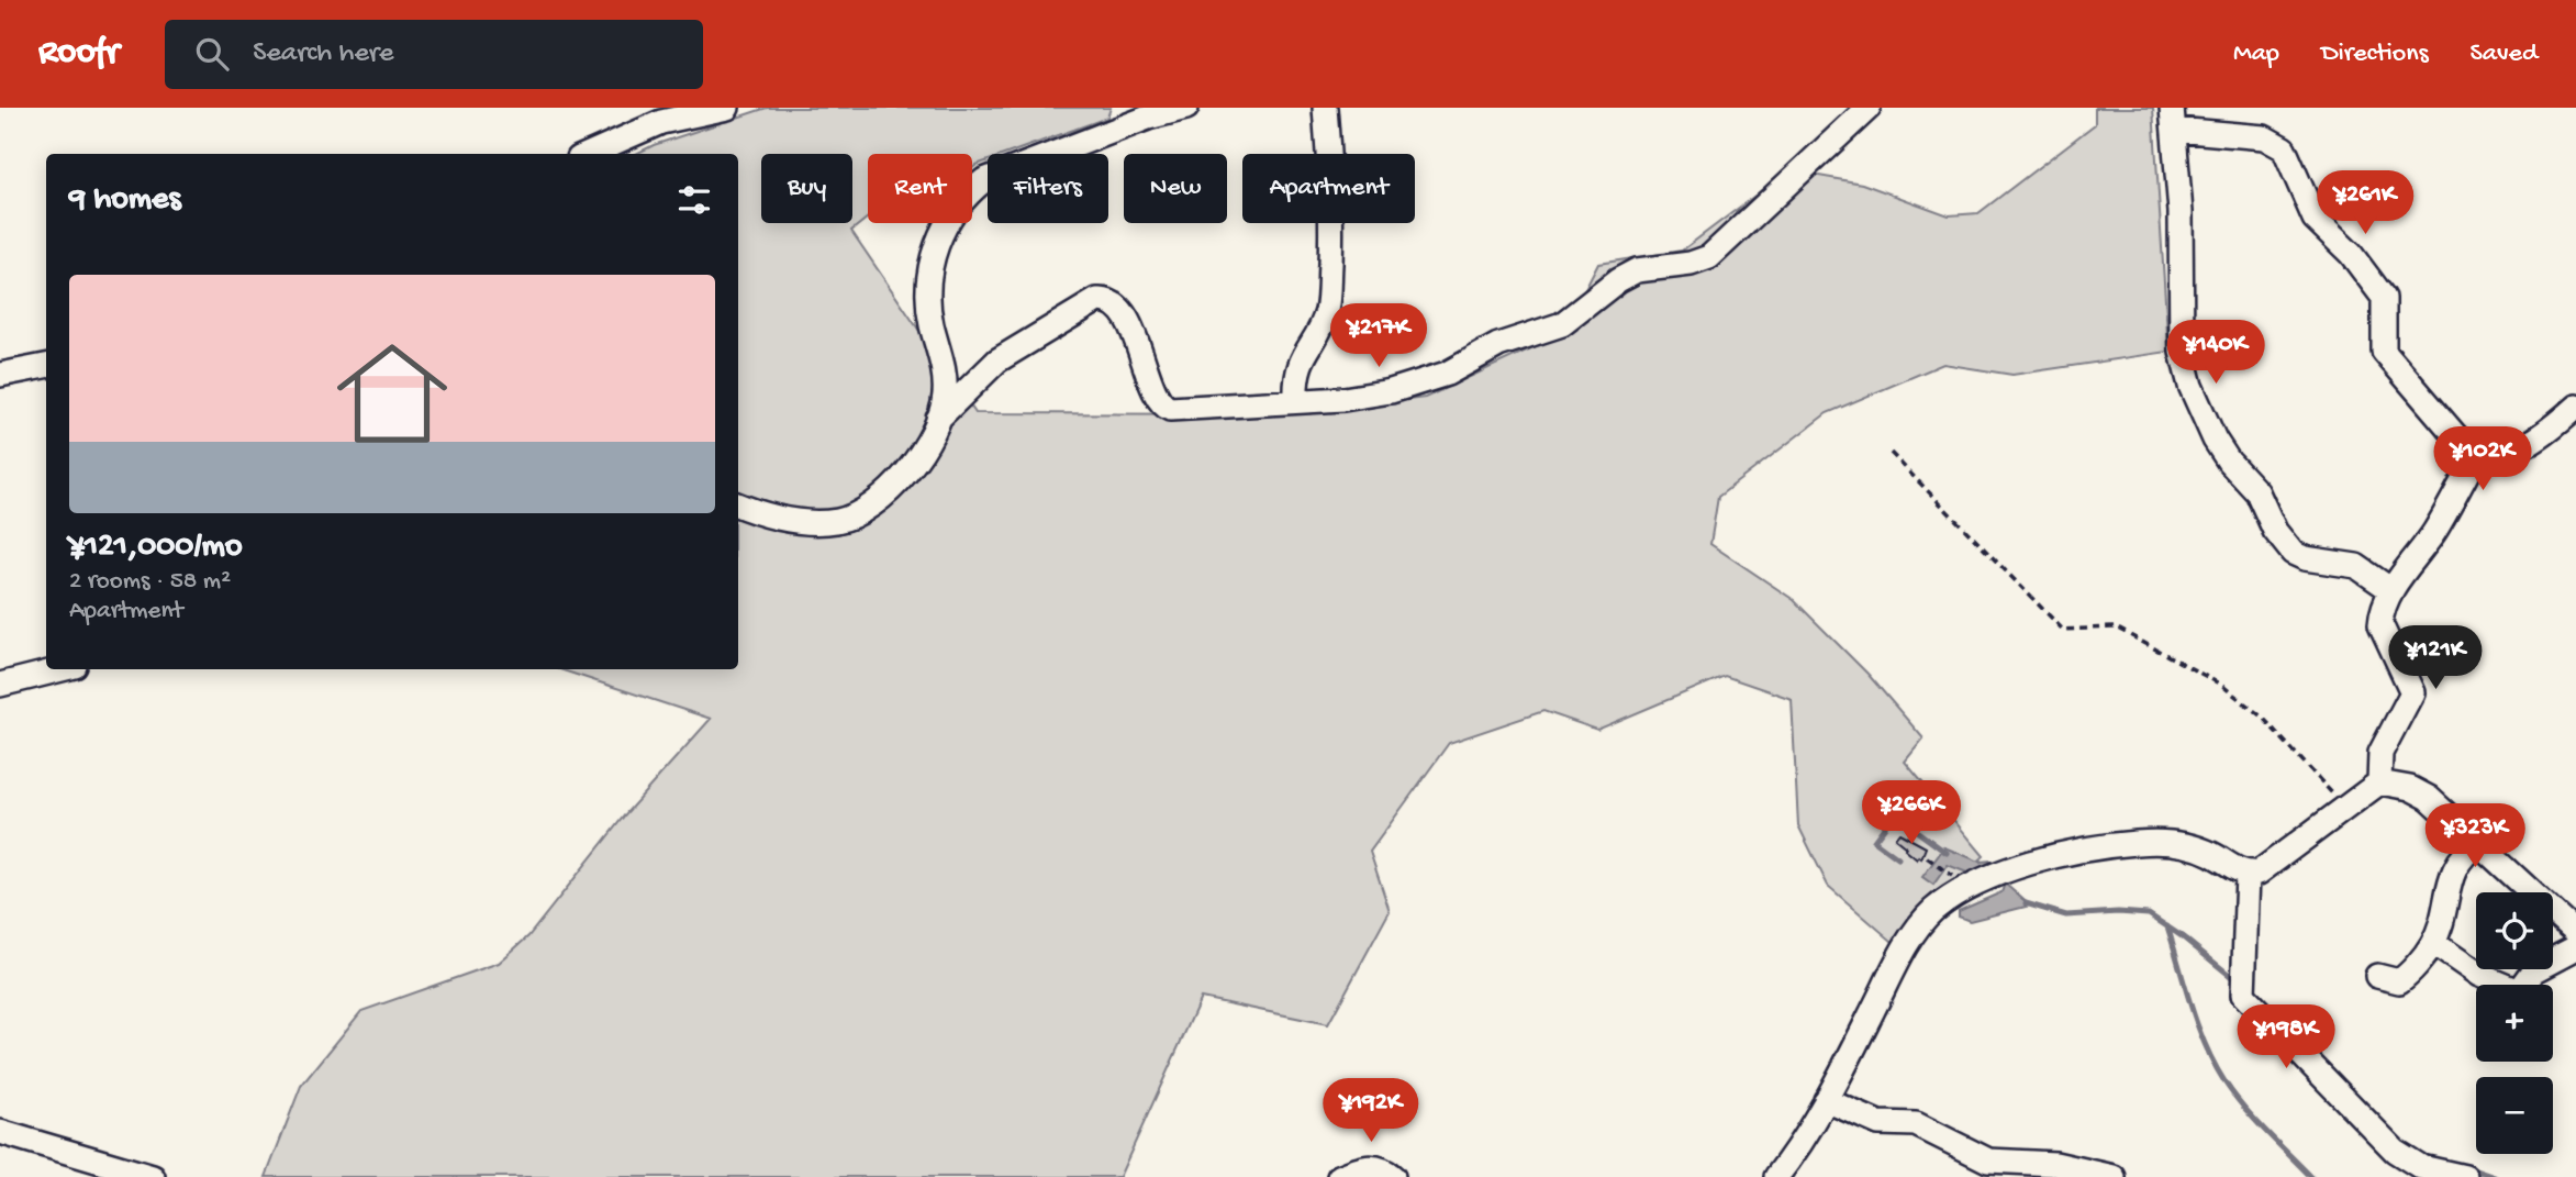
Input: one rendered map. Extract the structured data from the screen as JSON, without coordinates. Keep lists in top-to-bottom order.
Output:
{
  "page": {
    "header": "Roofr",
    "search": "Search here",
    "nav": ["Map", "Directions", "Saved"],
    "chip": [
      "Buy",
      "Rent",
      "Filters",
      "New",
      "Apartment"
    ],
    "heading": "9 homes",
    "price": [
      "¥261K",
      "¥217K",
      "¥140K",
      "¥102K",
      "¥121K",
      "¥266K",
      "¥323K",
      "¥198K",
      "¥192K"
    ],
    "list": [
      {
        "name": "¥121,000/mo",
        "note": "2 rooms · 58 m² · Apartment"
      }
    ],
    "map_buttons": ["+", "−"]
  }
}
